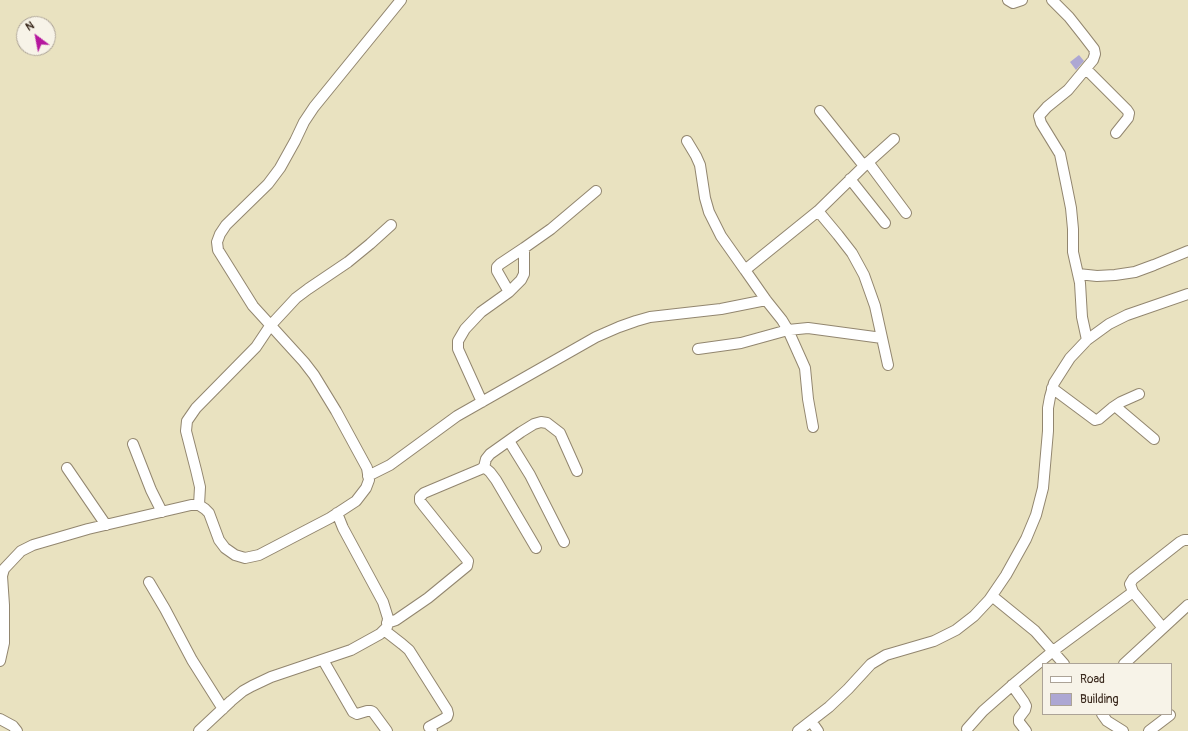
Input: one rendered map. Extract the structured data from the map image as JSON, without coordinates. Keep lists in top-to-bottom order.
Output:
{
  "legend": ["Road", "Building"],
  "north": "top left"
}
